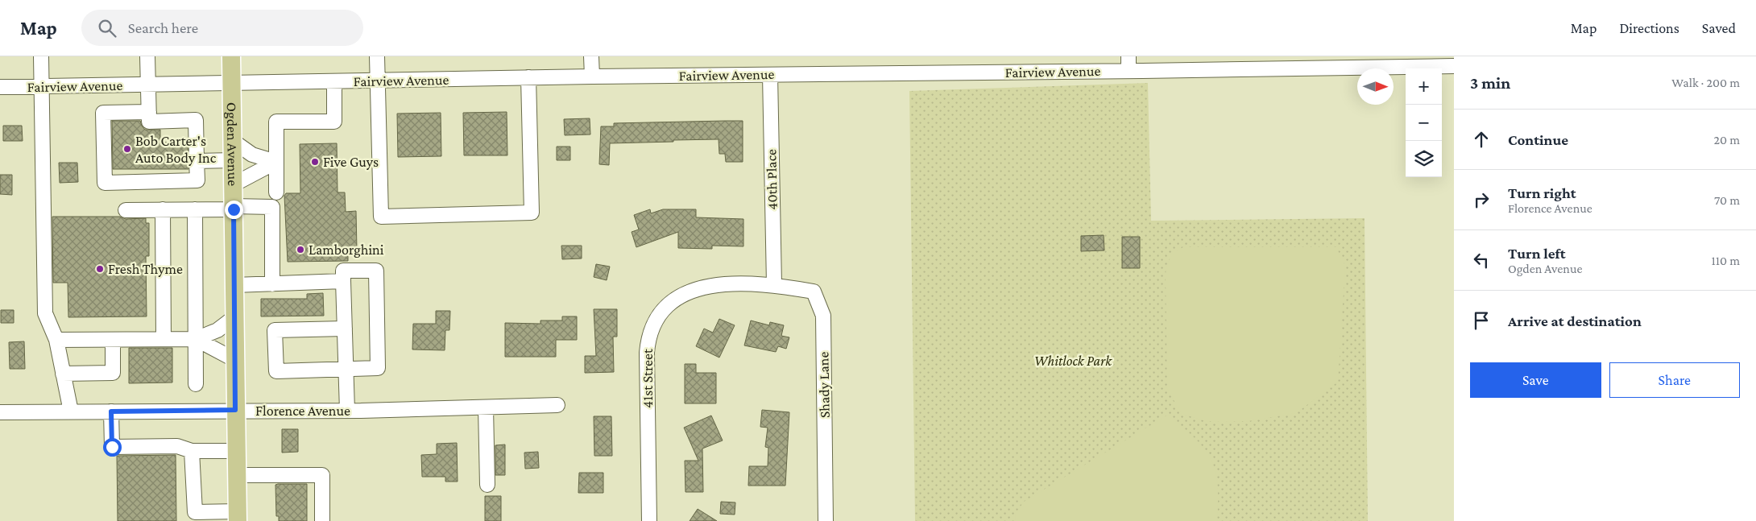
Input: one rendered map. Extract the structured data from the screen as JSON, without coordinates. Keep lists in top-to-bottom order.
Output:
{
  "streets": {
    "main road": ["Ogden Avenue"],
    "street": [
      "Fairview Avenue",
      "40th Place",
      "41st Street",
      "Shady Lane",
      "Florence Avenue"
    ]
  },
  "crossings": [
    ["Fairview Avenue", "Ogden Avenue"],
    ["Fairview Avenue", "40th Place"],
    ["Ogden Avenue", "Florence Avenue"],
    ["40th Place", "41st Street"],
    ["40th Place", "Shady Lane"],
    ["41st Street", "Shady Lane"]
  ],
  "parks": ["Whitlock Park"],
  "places": [
    "Bob Carter's Auto Body Inc",
    "Five Guys",
    "Lamborghini",
    "Fresh Thyme"
  ],
  "north": "right",
  "page": {
    "header": "Map",
    "search": "Search here",
    "nav": ["Map", "Directions", "Saved"],
    "heading": ["3 min", "Walk · 200 m"],
    "map_buttons": ["+", "−"],
    "list": [
      ["Continue", "20 m"],
      ["Turn right", "Florence Avenue", "70 m"],
      ["Turn left", "Ogden Avenue", "110 m"],
      "Arrive at destination"
    ],
    "buttons": ["Save", "Share"]
  }
}
